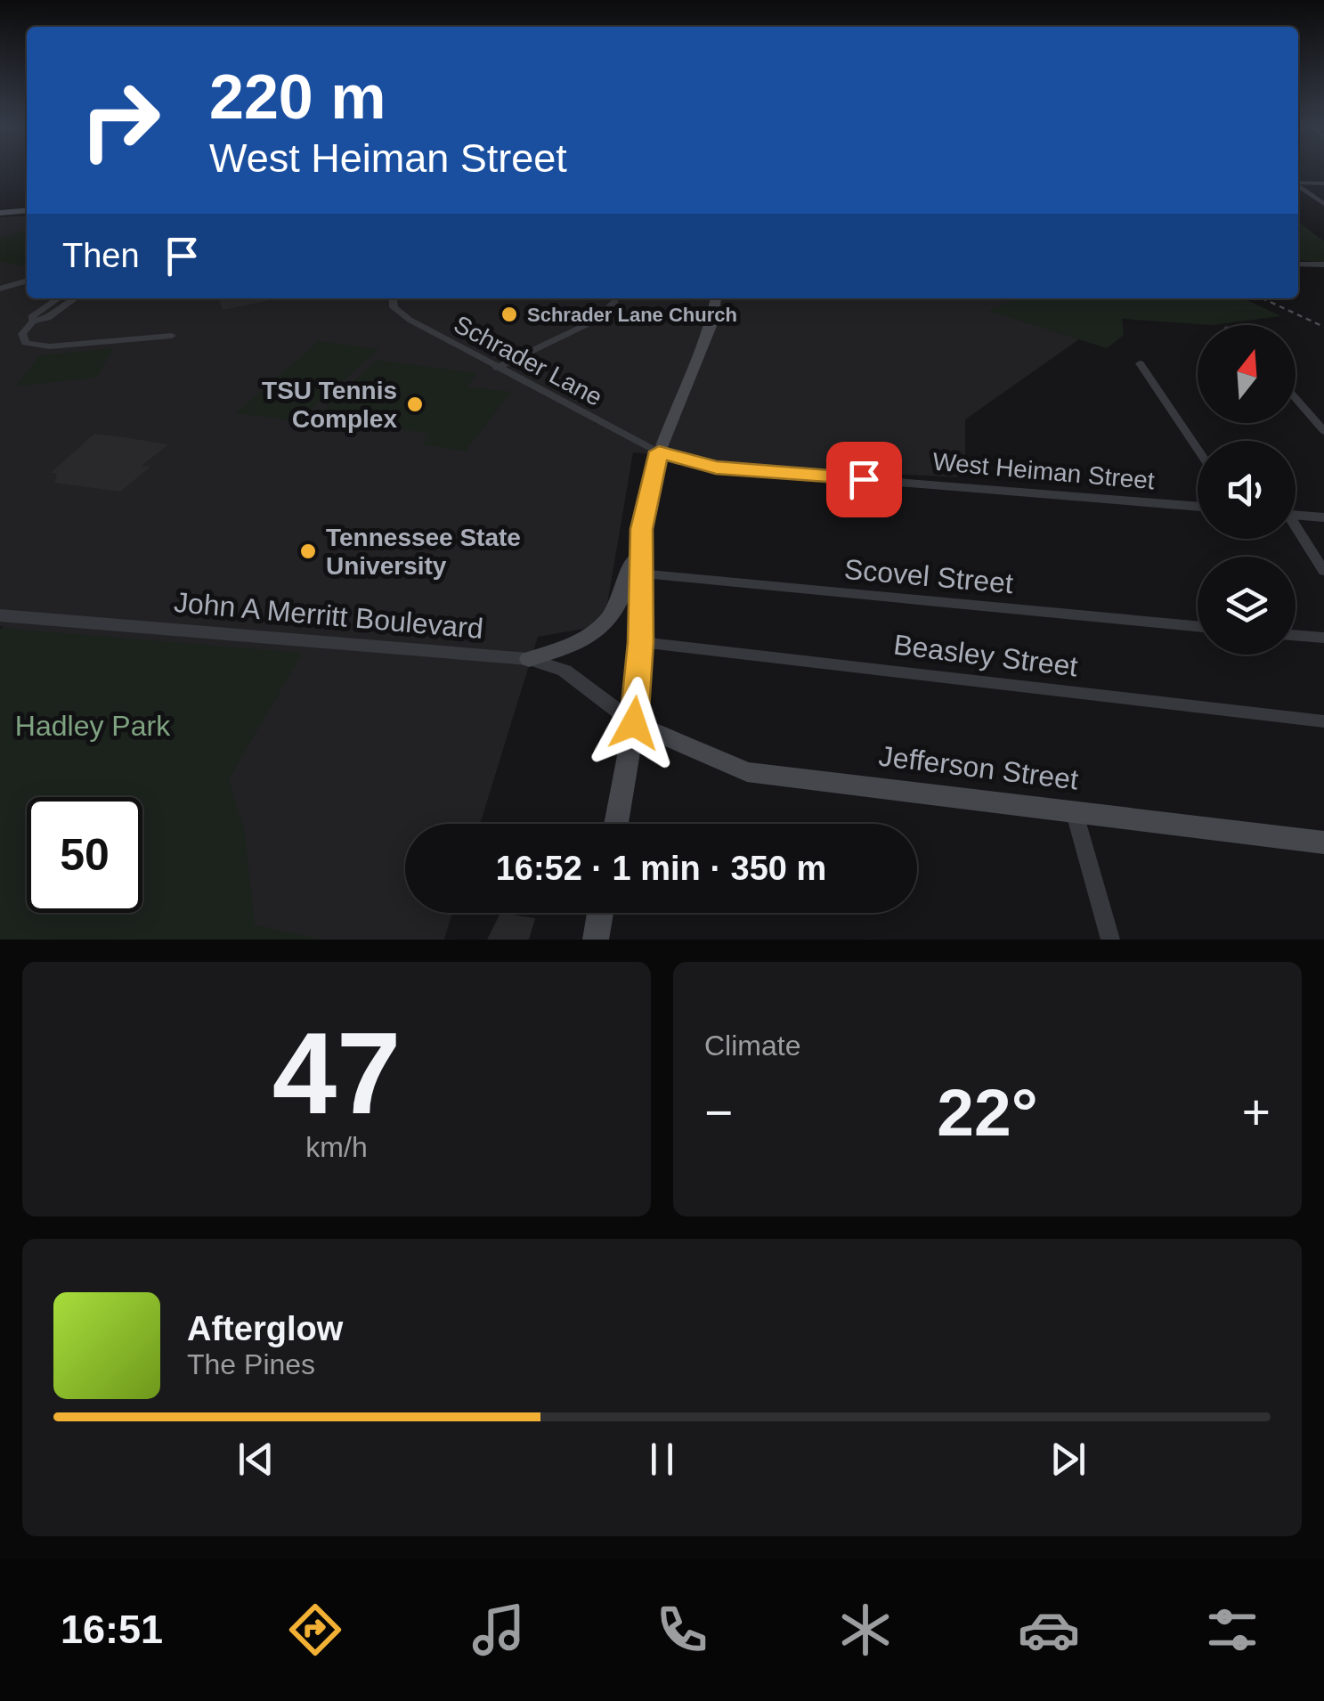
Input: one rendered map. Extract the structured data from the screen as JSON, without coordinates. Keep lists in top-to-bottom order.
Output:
{
  "streets": {
    "main road": ["Jefferson Street"],
    "street": [
      "Schrader Lane",
      "West Heiman Street",
      "Scovel Street",
      "John A Merritt Boulevard",
      "Beasley Street"
    ]
  },
  "crossings": [
    ["Schrader Lane", "West Heiman Street"],
    ["John A Merritt Boulevard", "Jefferson Street"]
  ],
  "parks": ["Hadley Park"],
  "places": ["Schrader Lane Church", "TSU Tennis Complex", "Tennessee State University"],
  "north": "top",
  "page": {
    "turn": ["220 m", "West Heiman Street"],
    "then": "Then",
    "limit": "50",
    "trip": "16:52 · 1 min · 350 m",
    "tile": [
      ["47", "km/h"],
      "Climate"
    ],
    "heat": ["−", "22°", "+"],
    "song": ["Afterglow", "The Pines"],
    "tabs": "16:51"
  }
}
